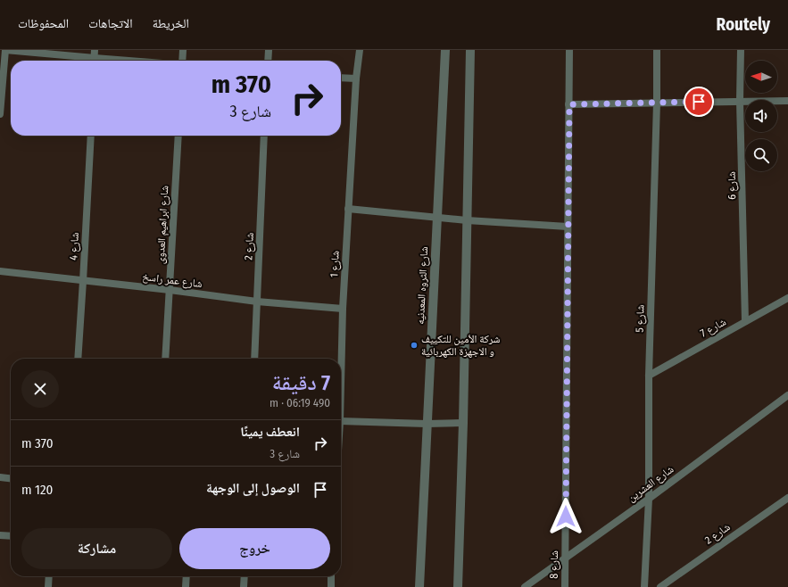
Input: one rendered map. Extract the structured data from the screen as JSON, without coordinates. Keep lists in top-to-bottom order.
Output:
{
  "streets": {
    "street": [
      "شارع 6",
      "شارع ابراهيم العدوى",
      "شارع 4",
      "شارع 2",
      "شارع 1",
      "شارع عمر راسخ",
      "شارع الثروه المعدنيه",
      "شارع 5",
      "شارع 7",
      "شارع العشرين",
      "شارع 8"
    ]
  },
  "crossings": [
    ["شارع 6", "شارع 7"],
    ["شارع ابراهيم العدوى", "شارع عمر راسخ"],
    ["شارع 4", "شارع عمر راسخ"],
    ["شارع 2", "شارع عمر راسخ"],
    ["شارع 1", "شارع عمر راسخ"],
    ["شارع 5", "شارع 7"],
    ["شارع 5", "شارع العشرين"],
    ["شارع العشرين", "شارع 8"]
  ],
  "places": ["شركة الأمين للتكييف و الاجهزة الكهربائية"],
  "north": "left",
  "page": {
    "header": "Routely",
    "nav": ["الخريطة", "الاتجاهات", "المحفوظات"],
    "turn": ["370 m", "شارع 3"],
    "heading": ["7 دقيقة", "490 m · 06:19"],
    "list": [
      {
        "name": "انعطف يمينًا",
        "note": "شارع 3",
        "value": "370 m"
      },
      {
        "name": "الوصول إلى الوجهة",
        "value": "120 m"
      }
    ],
    "buttons": ["خروج", "مشاركة"]
  }
}
